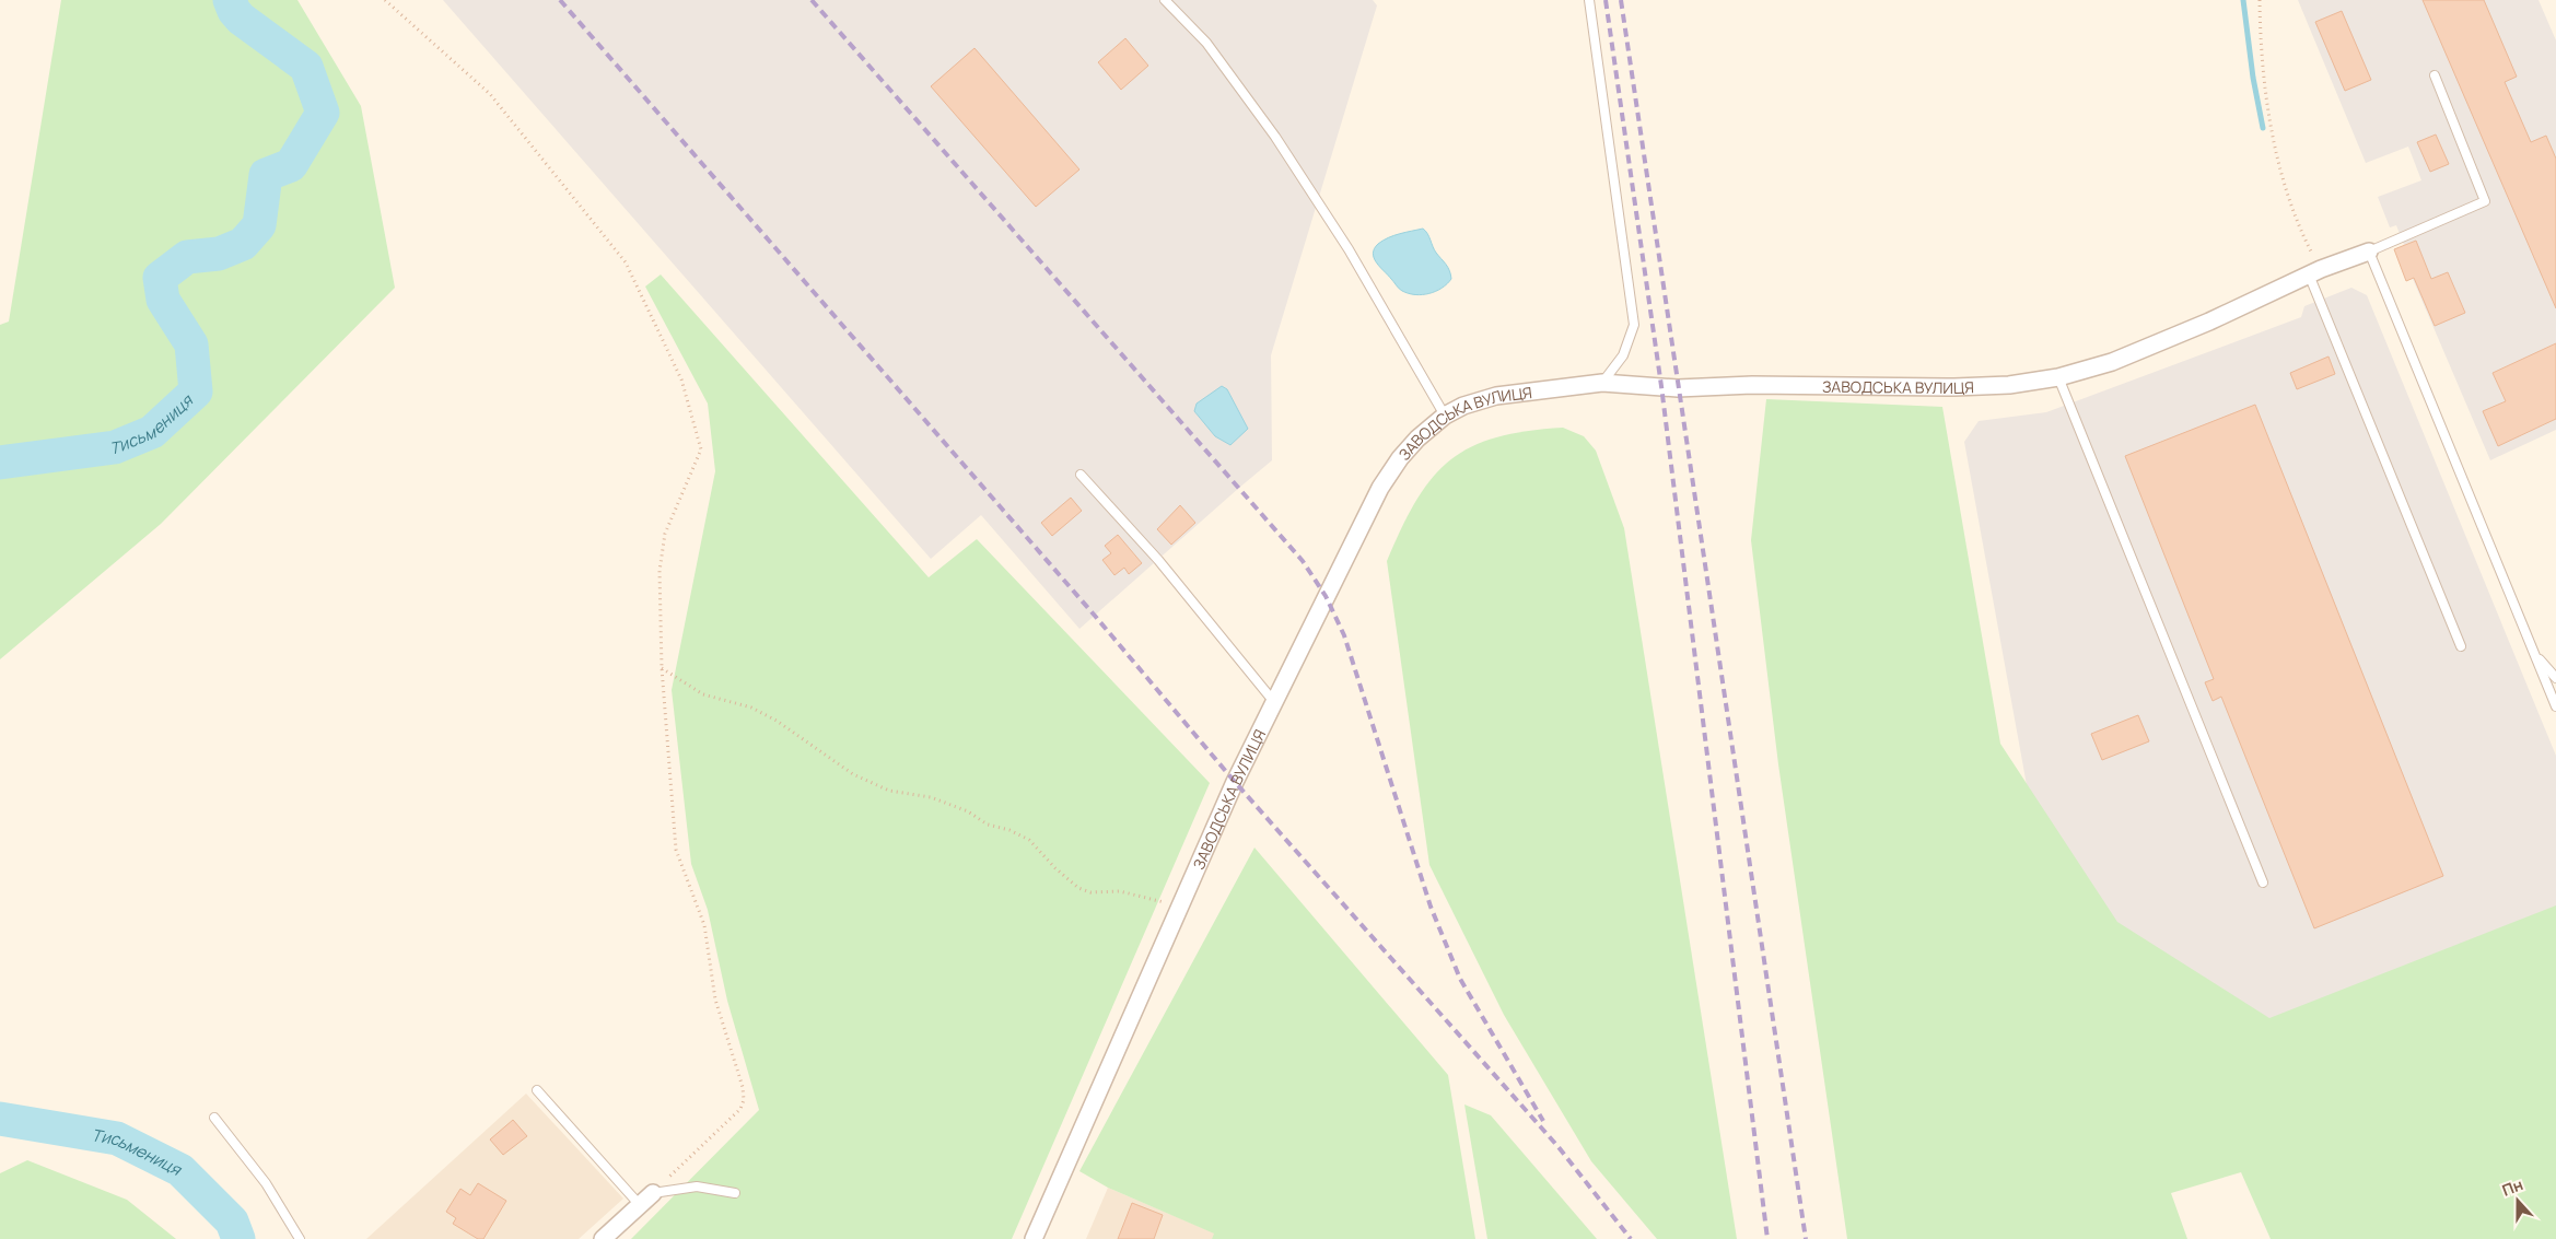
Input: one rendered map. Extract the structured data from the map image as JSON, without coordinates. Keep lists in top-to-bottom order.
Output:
{
  "streets": {
    "street": ["ЗАВОДСЬКА ВУЛИЦЯ"]
  },
  "water": ["Тисьмениця"],
  "north": "top"
}
